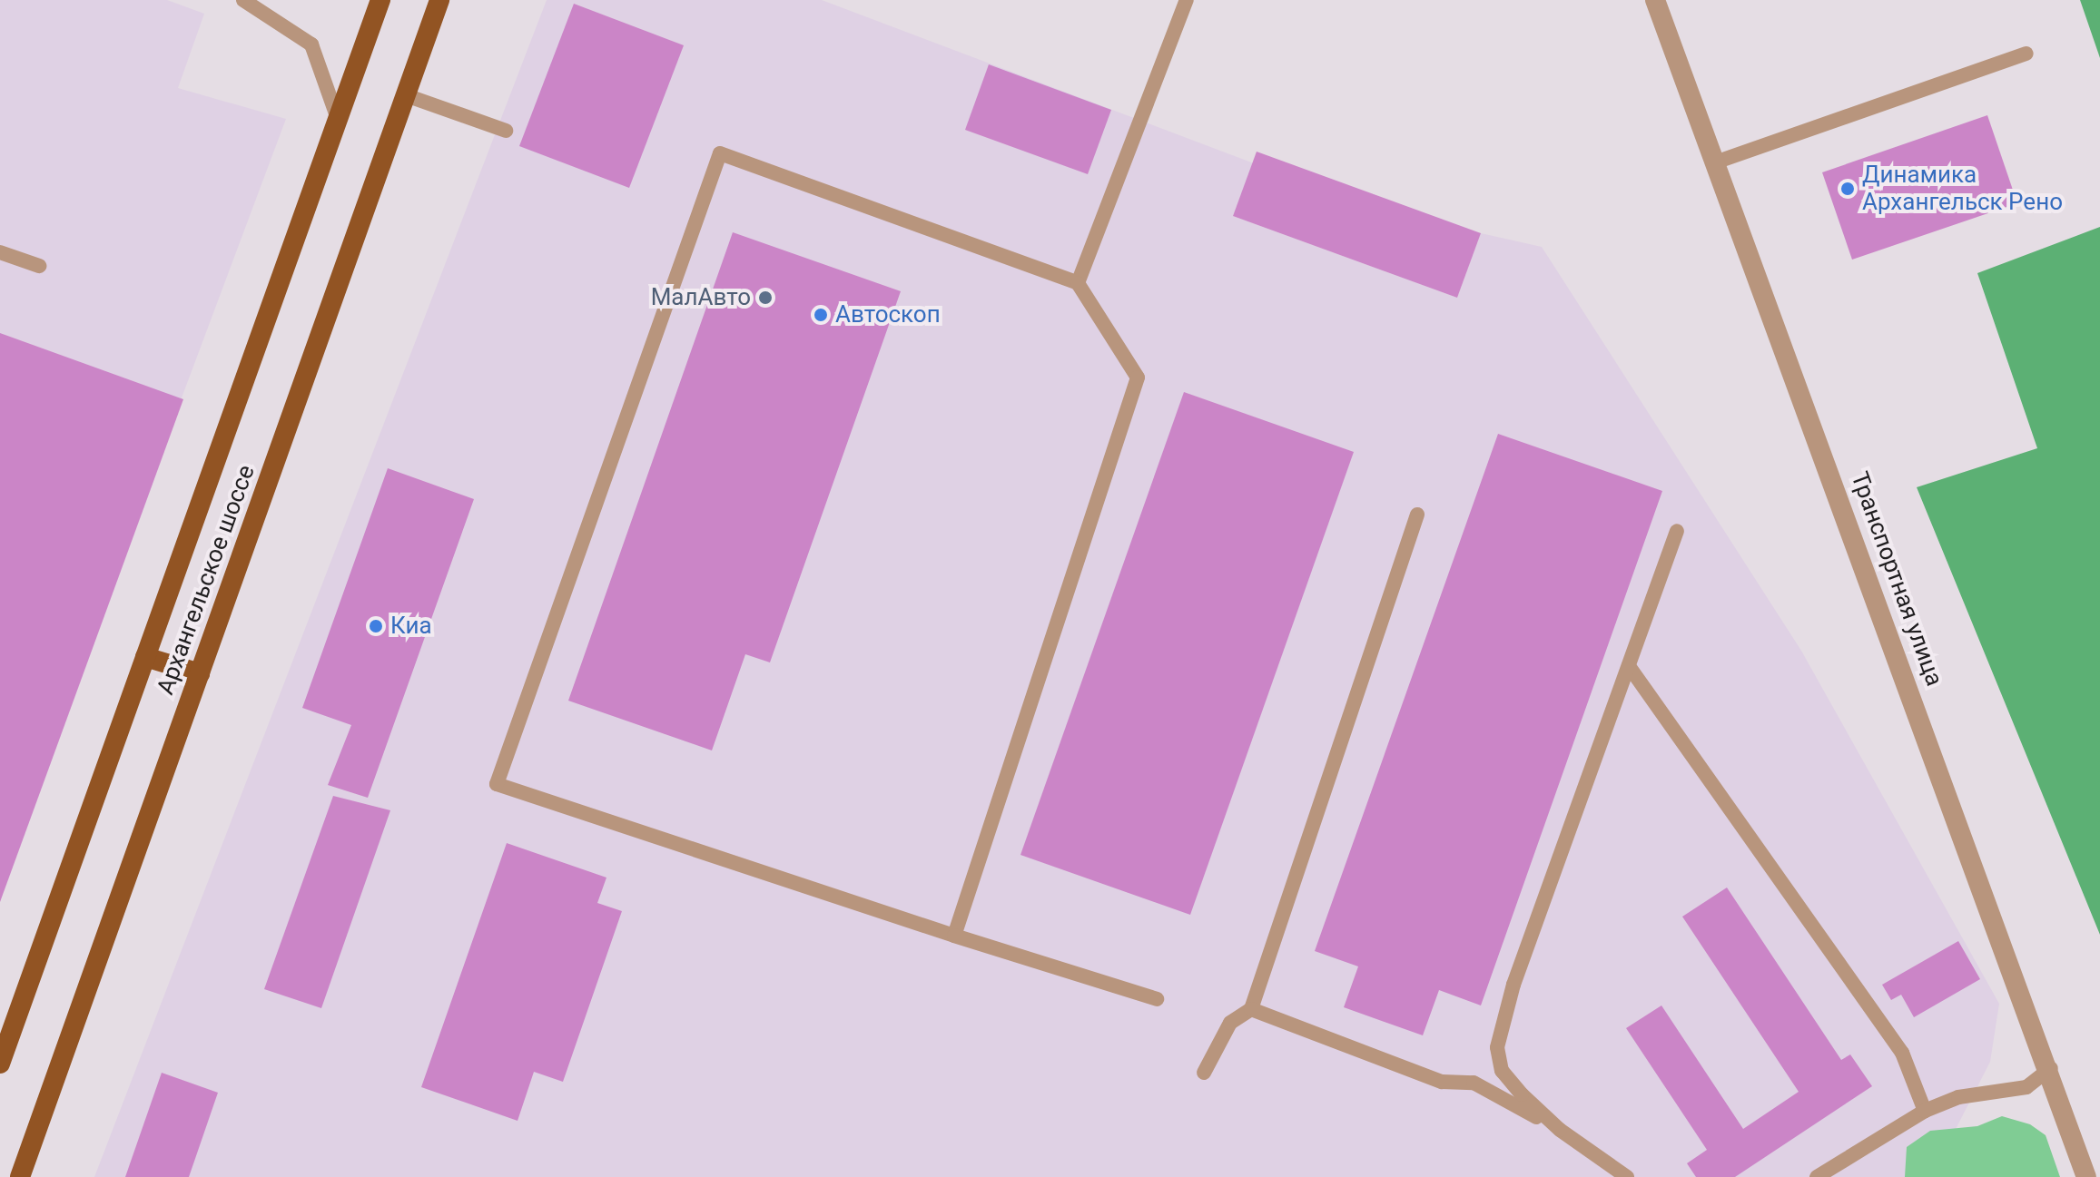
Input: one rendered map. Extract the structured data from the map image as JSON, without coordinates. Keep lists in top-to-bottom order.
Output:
{
  "streets": {
    "main road": ["Архангельское шоссе"],
    "street": ["Транспортная улица"]
  },
  "places": [
    "Динамика Архангельск Рено",
    "МалАвто",
    "Автоскоп",
    "Киа"
  ]
}
